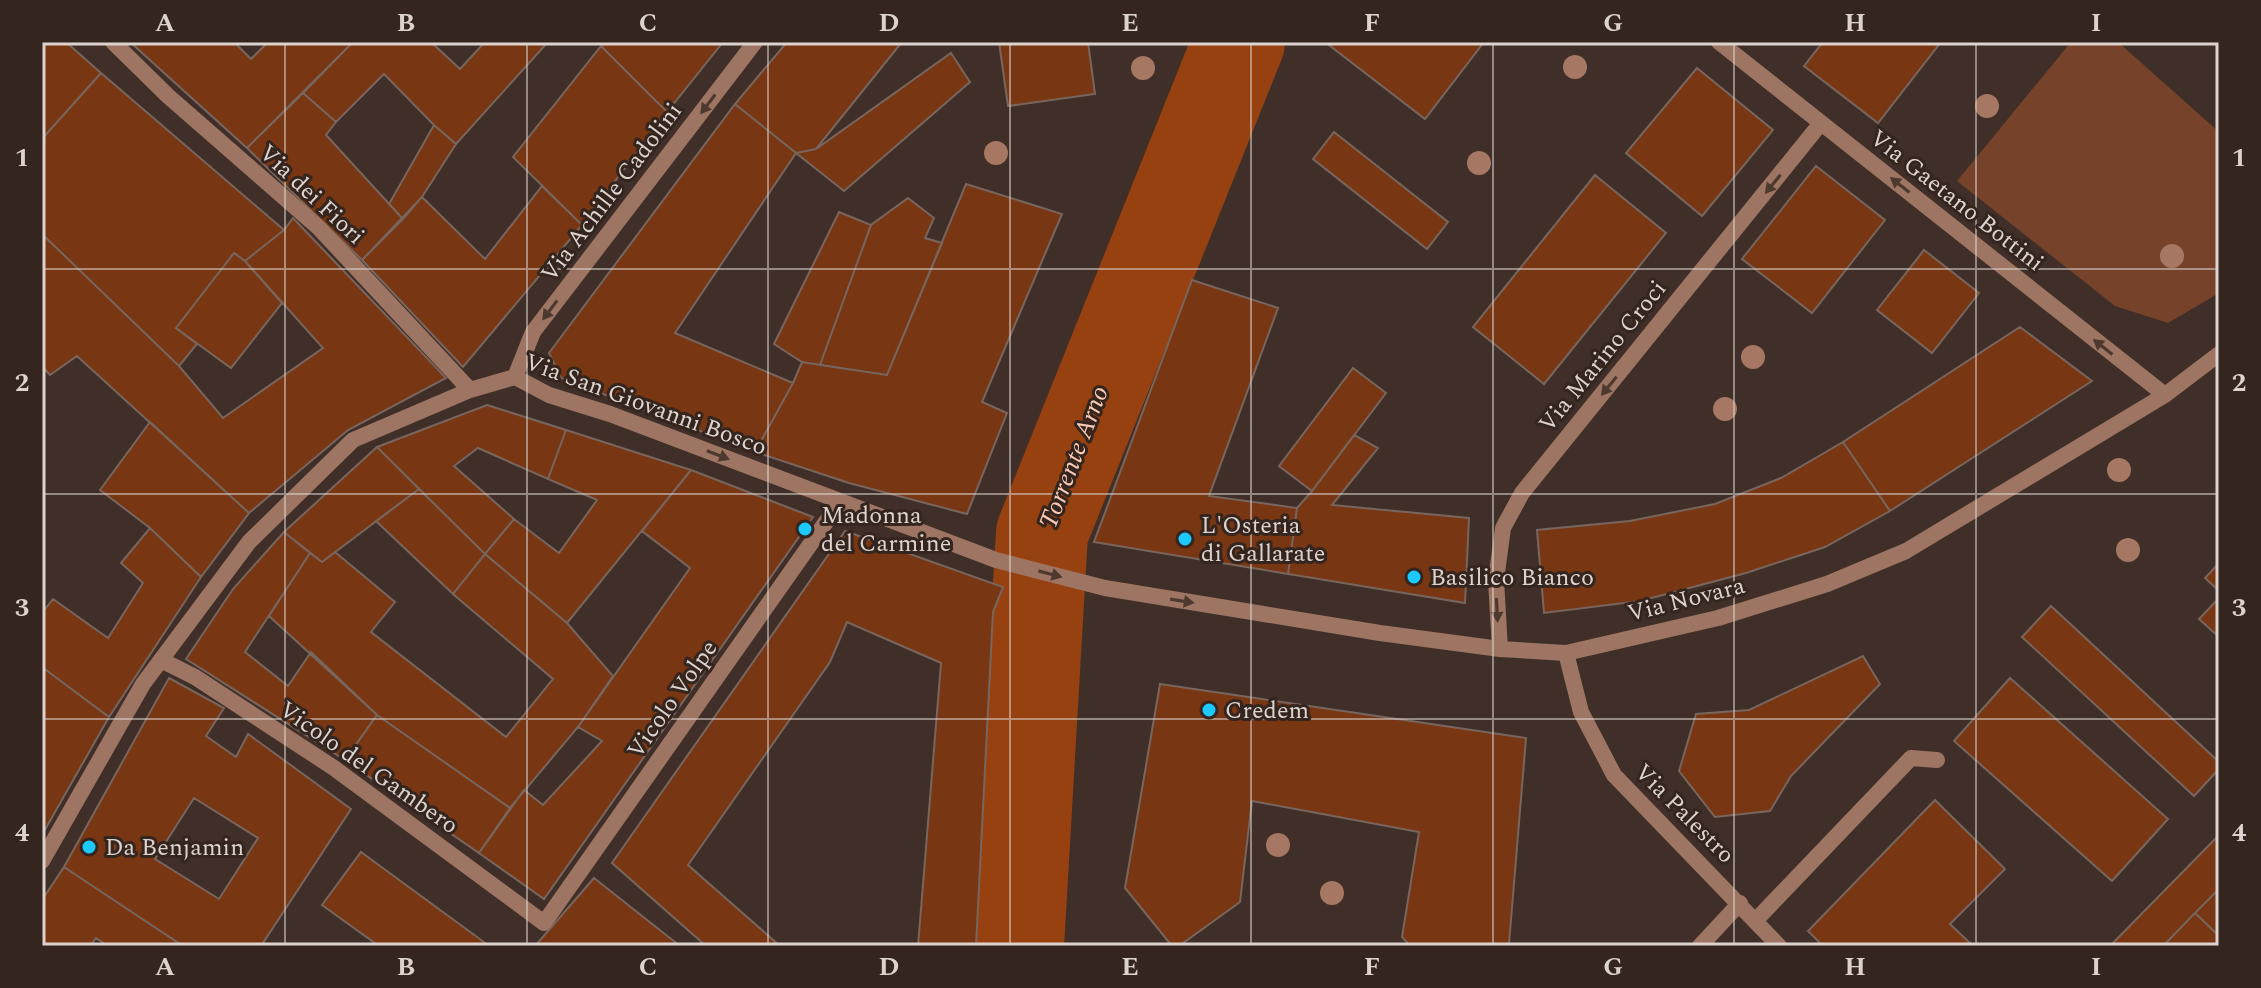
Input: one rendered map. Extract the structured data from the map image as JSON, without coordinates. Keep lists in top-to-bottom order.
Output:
{
  "streets": {
    "street": [
      "Via Achille Cadolini",
      "Via dei Fiori",
      "Via Gaetano Bottini",
      "Via Marino Croci",
      "Via San Giovanni Bosco",
      "Via Novara",
      "Vicolo Volpe",
      "Vicolo del Gambero",
      "Via Palestro"
    ]
  },
  "crossings": [
    ["Via Achille Cadolini", "Via San Giovanni Bosco"],
    ["Via dei Fiori", "Via San Giovanni Bosco"],
    ["Via Gaetano Bottini", "Via Marino Croci"],
    ["Via Gaetano Bottini", "Via Novara"],
    ["Via Marino Croci", "Via Novara"],
    ["Via San Giovanni Bosco", "Via Novara"],
    ["Via San Giovanni Bosco", "Vicolo Volpe"],
    ["Via San Giovanni Bosco", "Vicolo del Gambero"],
    ["Via Novara", "Via Palestro"],
    ["Vicolo Volpe", "Vicolo del Gambero"]
  ],
  "one_way": [
    "Via Achille Cadolini",
    "Via Gaetano Bottini",
    "Via Marino Croci",
    "Via San Giovanni Bosco"
  ],
  "water": ["Torrente Arno"],
  "places": [
    "Madonna del Carmine",
    "L'Osteria di Gallarate",
    "Basilico Bianco",
    "Credem",
    "Da Benjamin"
  ],
  "grid": {
    "columns": [
      "A",
      "B",
      "C",
      "D",
      "E",
      "F",
      "G",
      "H",
      "I"
    ],
    "rows": [
      "1",
      "2",
      "3",
      "4"
    ]
  }
}
